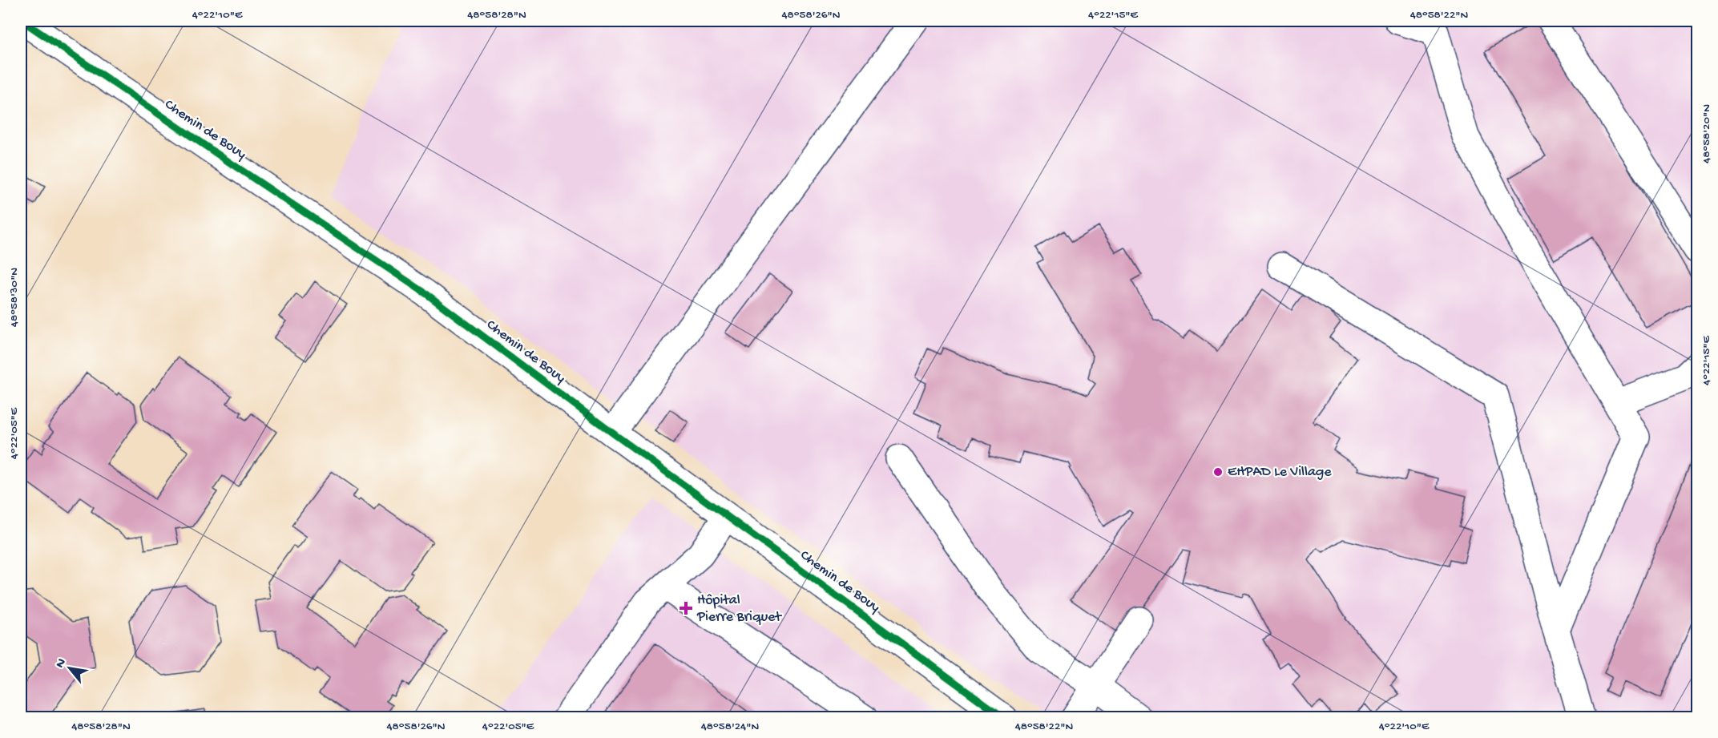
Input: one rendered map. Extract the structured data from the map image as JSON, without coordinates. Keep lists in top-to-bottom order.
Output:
{
  "streets": {
    "street": ["Chemin de Bouy"]
  },
  "places": {
    "other": ["EHPAD Le Village"],
    "health": ["Hôpital Pierre Briquet"]
  },
  "north": "top left",
  "coordinates": [
    "4°22'10\"E",
    "48°58'28\"N",
    "48°58'26\"N",
    "4°22'15\"E",
    "48°58'22\"N",
    "48°58'20\"N",
    "48°58'30\"N",
    "4°22'05\"E",
    "48°58'24\"N"
  ]
}
